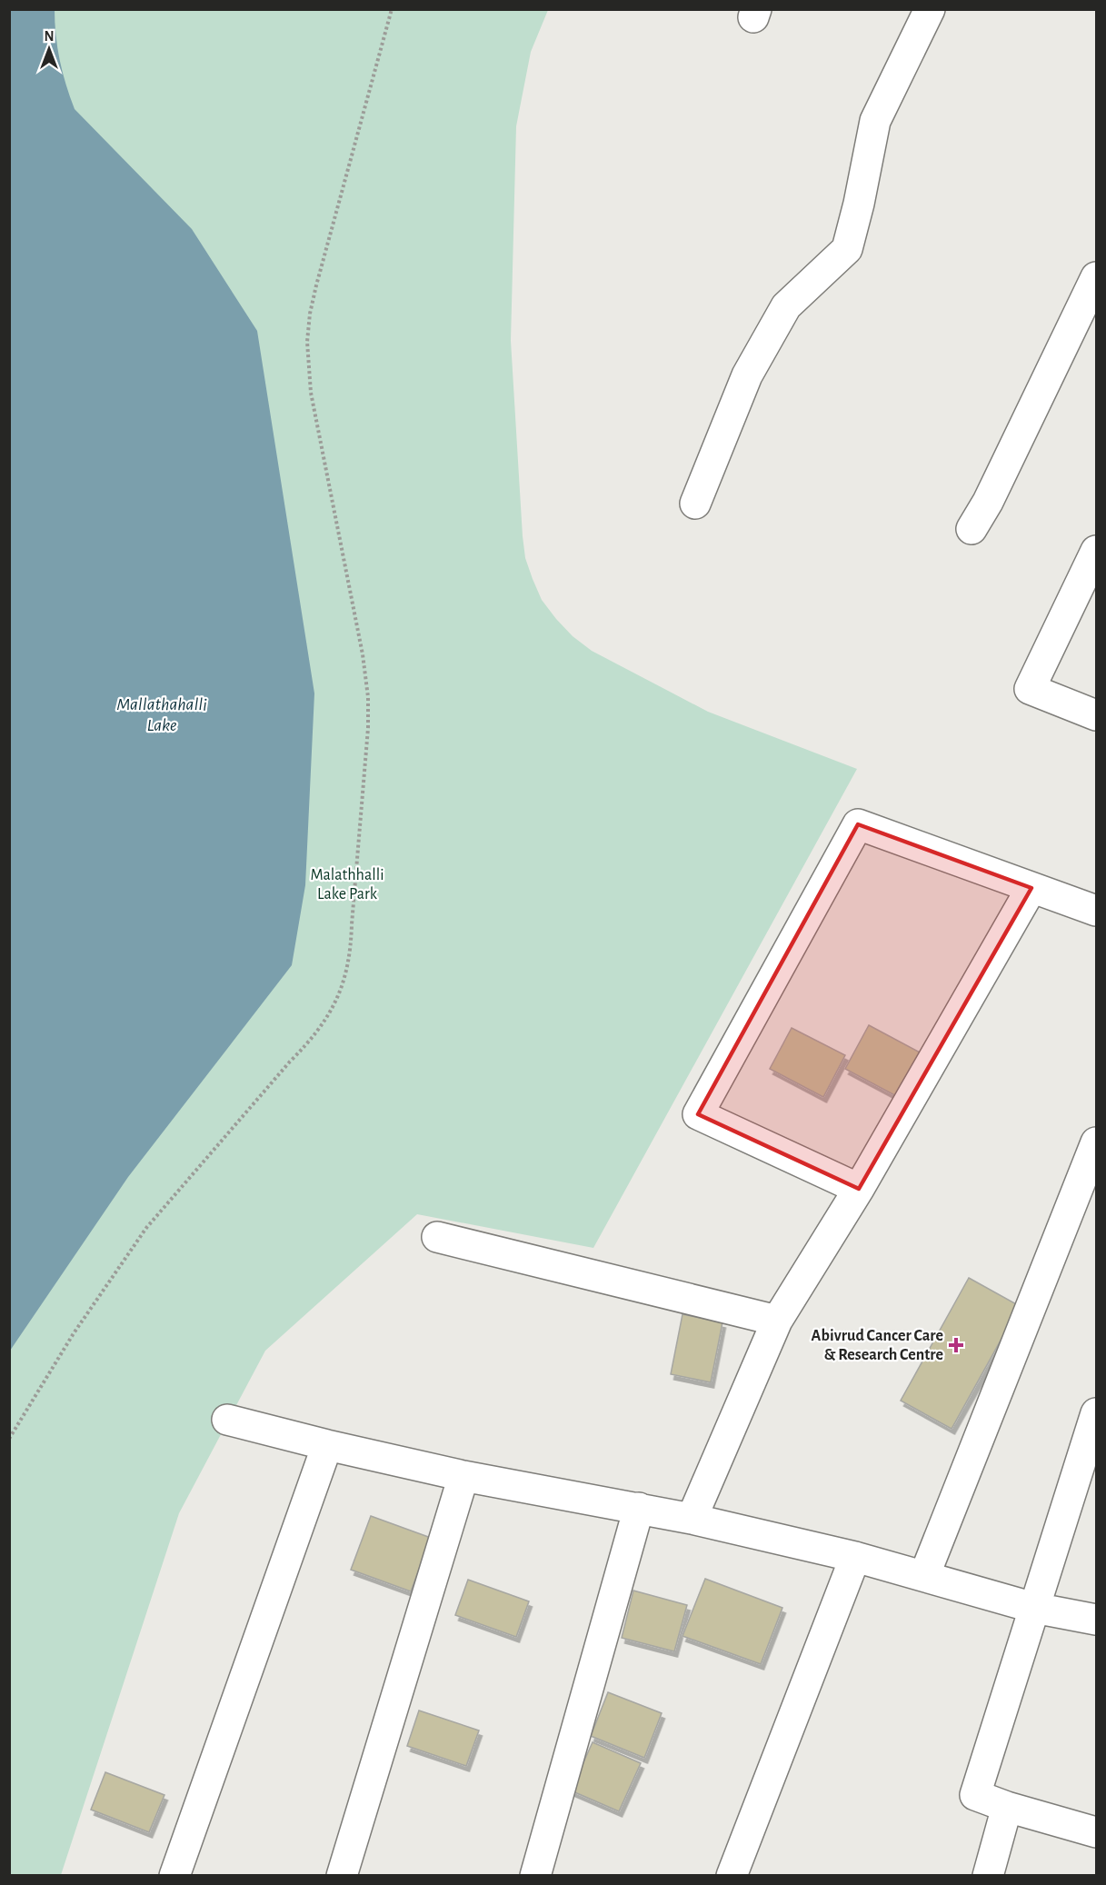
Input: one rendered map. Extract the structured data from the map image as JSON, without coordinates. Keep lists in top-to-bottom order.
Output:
{
  "water": ["Mallathahalli Lake"],
  "parks": ["Malathhalli Lake Park"],
  "places": {
    "health": ["Abivrud Cancer Care & Research Centre"]
  },
  "north": "top"
}
